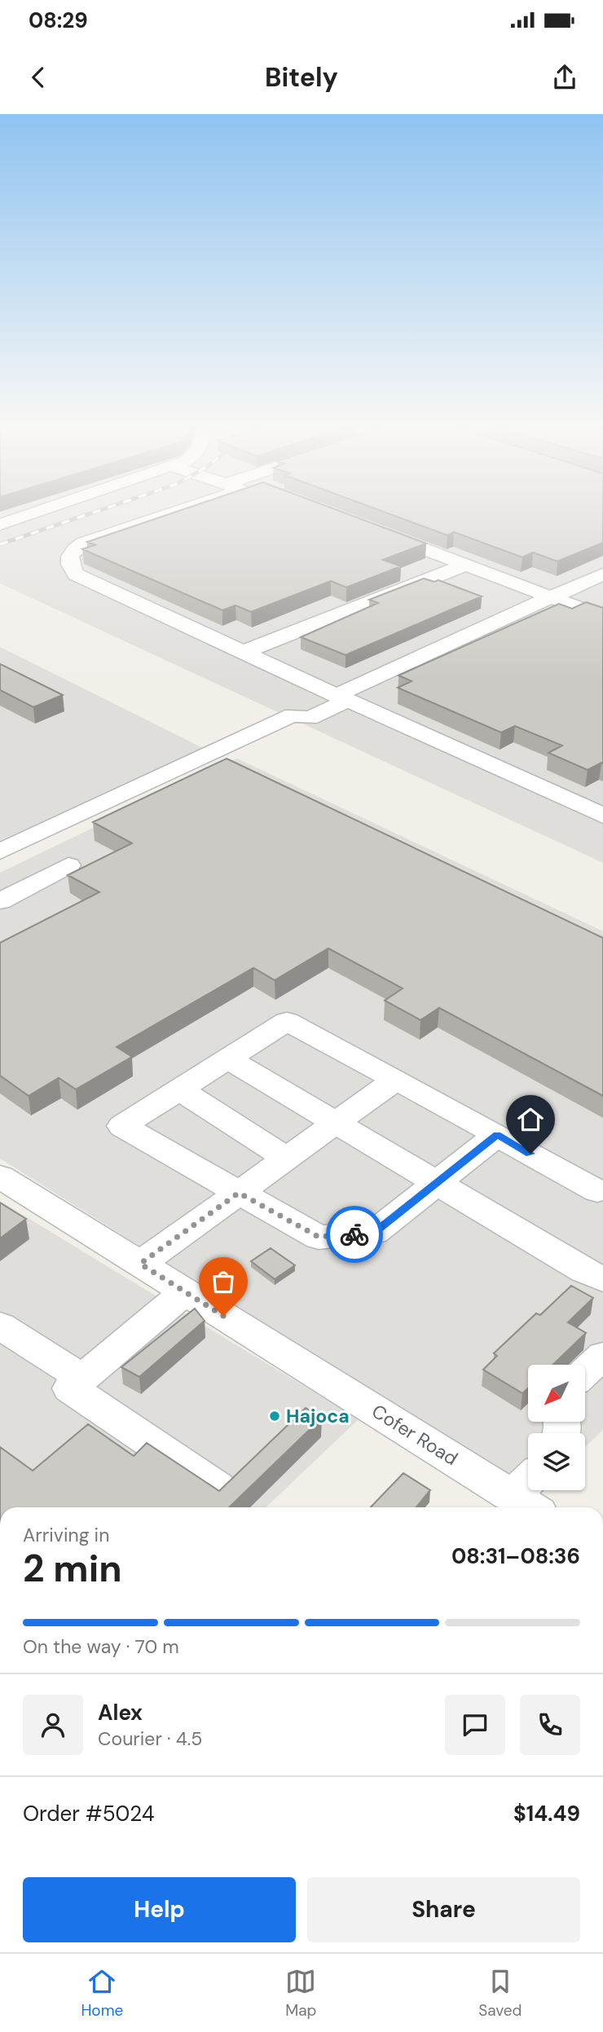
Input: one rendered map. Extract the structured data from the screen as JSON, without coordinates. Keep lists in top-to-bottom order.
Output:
{
  "streets": {
    "street": ["Cofer Road"]
  },
  "places": ["Hajoca"],
  "north": "bottom left",
  "page": {
    "status": "08:29",
    "header": "Bitely",
    "heading": ["2 min", "Arriving in", "08:31–08:36"],
    "panel": [
      "Alex",
      "Courier · 4.5",
      "Order #5024",
      "$14.49"
    ],
    "bar": "On the way · 70 m",
    "buttons": ["Help", "Share"],
    "tabs": ["Home", "Map", "Saved"]
  }
}
